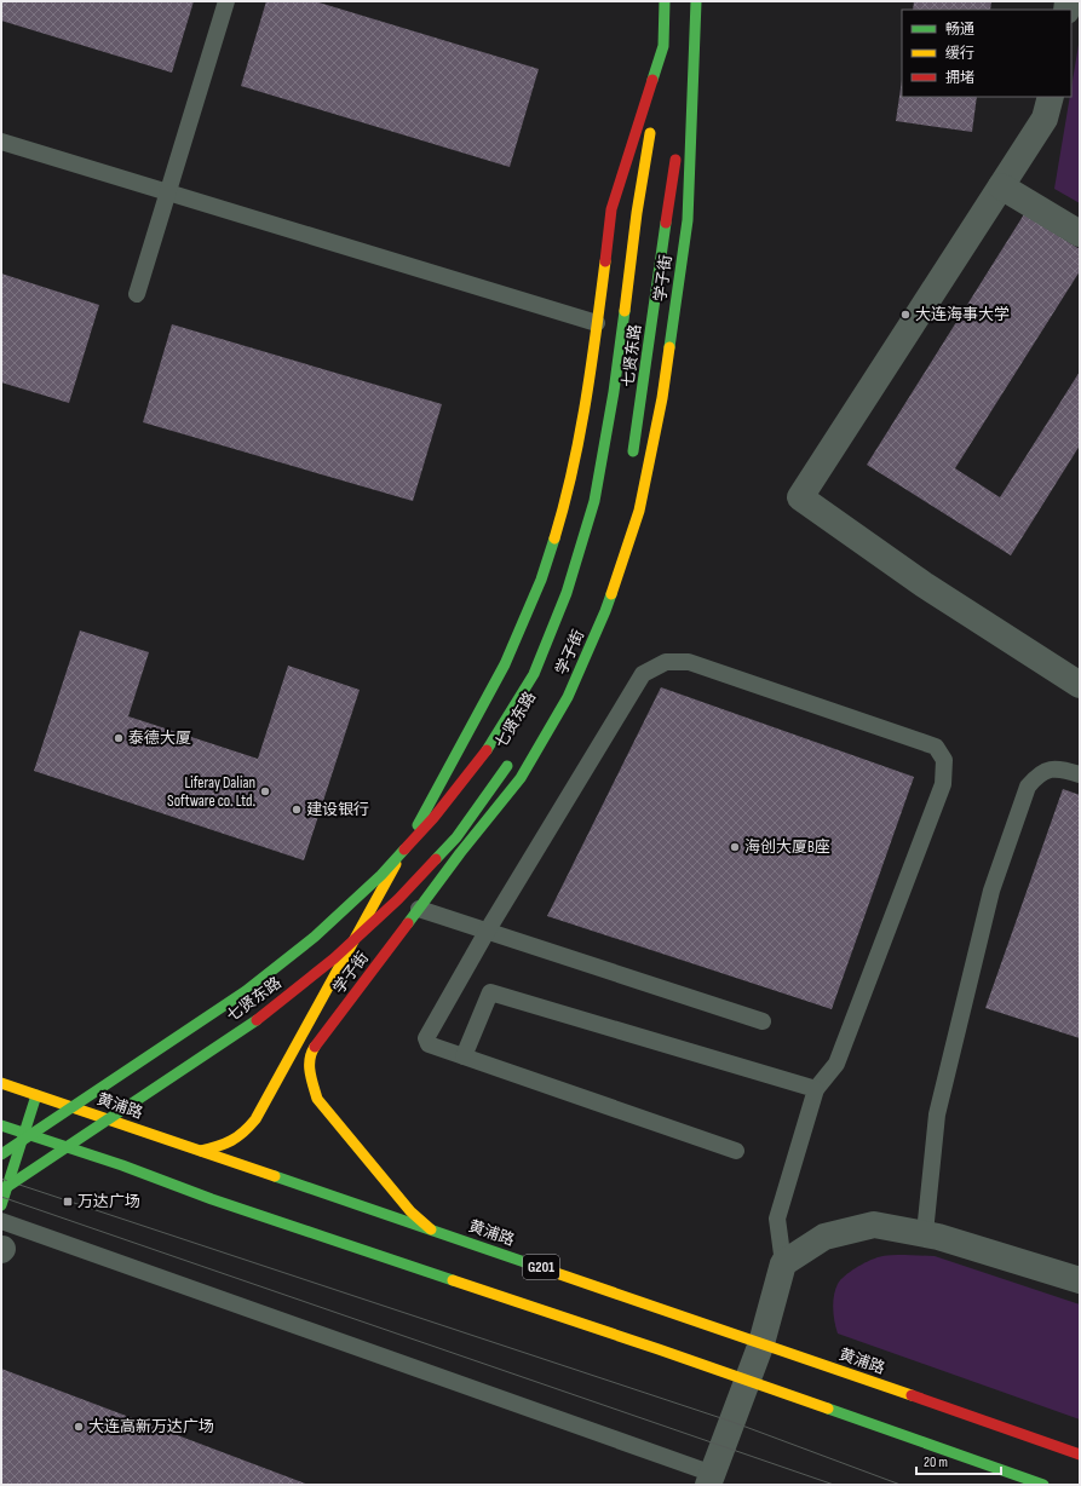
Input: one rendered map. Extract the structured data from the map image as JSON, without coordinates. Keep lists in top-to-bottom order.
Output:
{
  "streets": {
    "main road": [
      "学子街",
      "七贤东路",
      "黄浦路",
      "G201"
    ]
  },
  "crossings": [
    ["学子街", "七贤东路"],
    ["学子街", "黄浦路"]
  ],
  "places": {
    "other": [
      "大连海事大学",
      "泰德大厦",
      "Liferay Dalian Software co. Ltd.",
      "建设银行",
      "海创大厦B座",
      "大连高新万达广场"
    ],
    "transit": ["万达广场"]
  },
  "legend": ["畅通", "缓行", "拥堵"],
  "scale_bar": "20 m"
}
